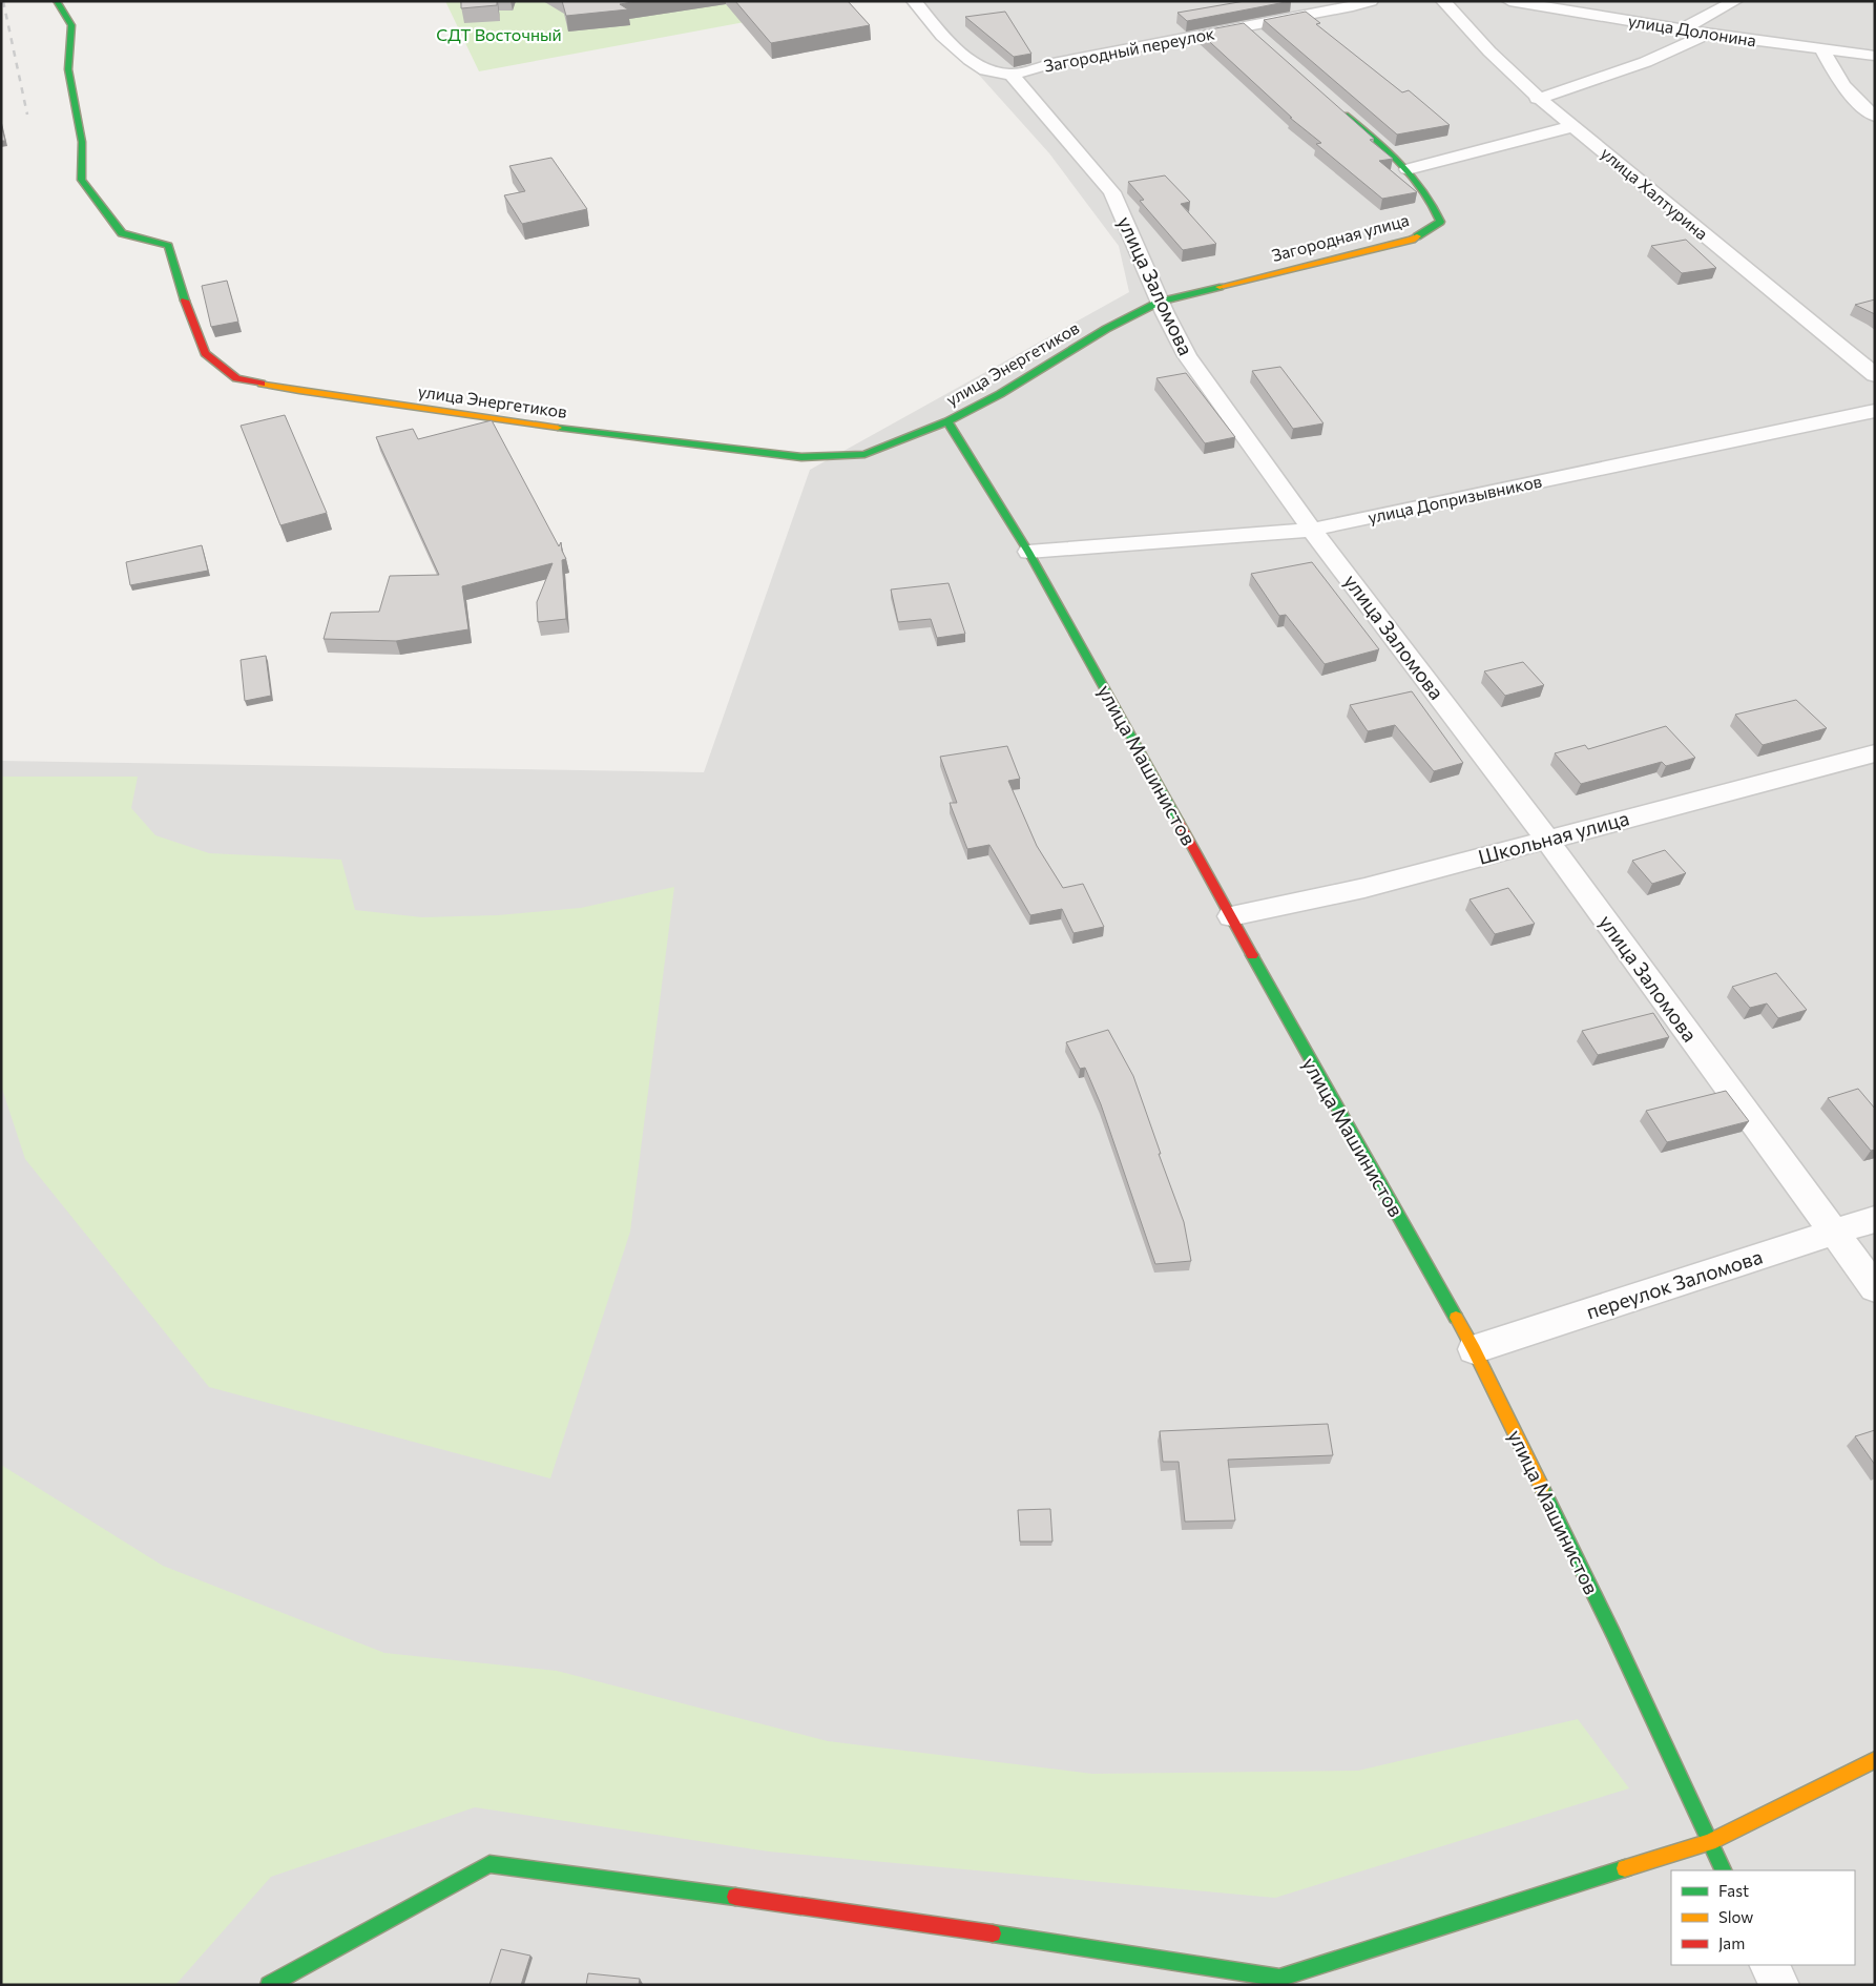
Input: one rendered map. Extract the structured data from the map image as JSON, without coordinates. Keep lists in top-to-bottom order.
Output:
{
  "streets": {
    "street": [
      "улица Долонина",
      "Загородный переулок",
      "улица Халтурина",
      "Загородная улица",
      "улица Заломова",
      "улица Энергетиков",
      "улица Допризывников",
      "улица Машинистов",
      "Школьная улица",
      "переулок Заломова"
    ]
  },
  "crossings": [
    ["Загородный переулок", "улица Заломова"],
    ["Загородная улица", "улица Заломова"],
    ["Загородная улица", "улица Энергетиков"],
    ["улица Заломова", "улица Энергетиков"],
    ["улица Заломова", "улица Допризывников"],
    ["улица Заломова", "Школьная улица"],
    ["улица Заломова", "переулок Заломова"],
    ["улица Энергетиков", "улица Машинистов"],
    ["улица Допризывников", "улица Машинистов"],
    ["улица Машинистов", "Школьная улица"],
    ["улица Машинистов", "переулок Заломова"]
  ],
  "parks": ["СДТ Восточный"],
  "legend": ["Fast", "Slow", "Jam"]
}
